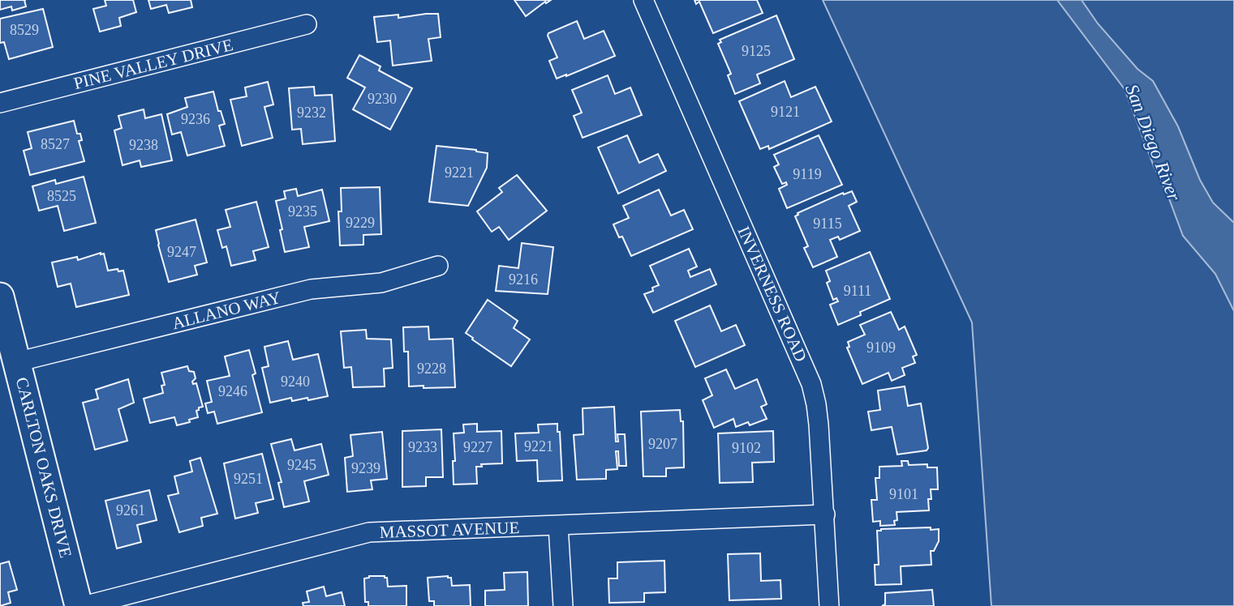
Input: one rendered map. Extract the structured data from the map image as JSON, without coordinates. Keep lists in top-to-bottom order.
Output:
{
  "streets": {
    "main road": ["CARLTON OAKS DRIVE"],
    "street": [
      "PINE VALLEY DRIVE",
      "INVERNESS ROAD",
      "ALLANO WAY",
      "MASSOT AVENUE"
    ]
  },
  "crossings": [
    ["INVERNESS ROAD", "MASSOT AVENUE"],
    ["ALLANO WAY", "CARLTON OAKS DRIVE"]
  ],
  "water": ["San Diego River"],
  "house_numbers": [
    "8529",
    "9125",
    "9230",
    "9121",
    "9232",
    "9236",
    "8527",
    "9238",
    "9221",
    "9119",
    "8525",
    "9235",
    "9229",
    "9115",
    "9247",
    "9216",
    "9111",
    "9109",
    "9228",
    "9240",
    "9246",
    "9207",
    "9221",
    "9233",
    "9227",
    "9102",
    "9245",
    "9239",
    "9251",
    "9101",
    "9261"
  ]
}
